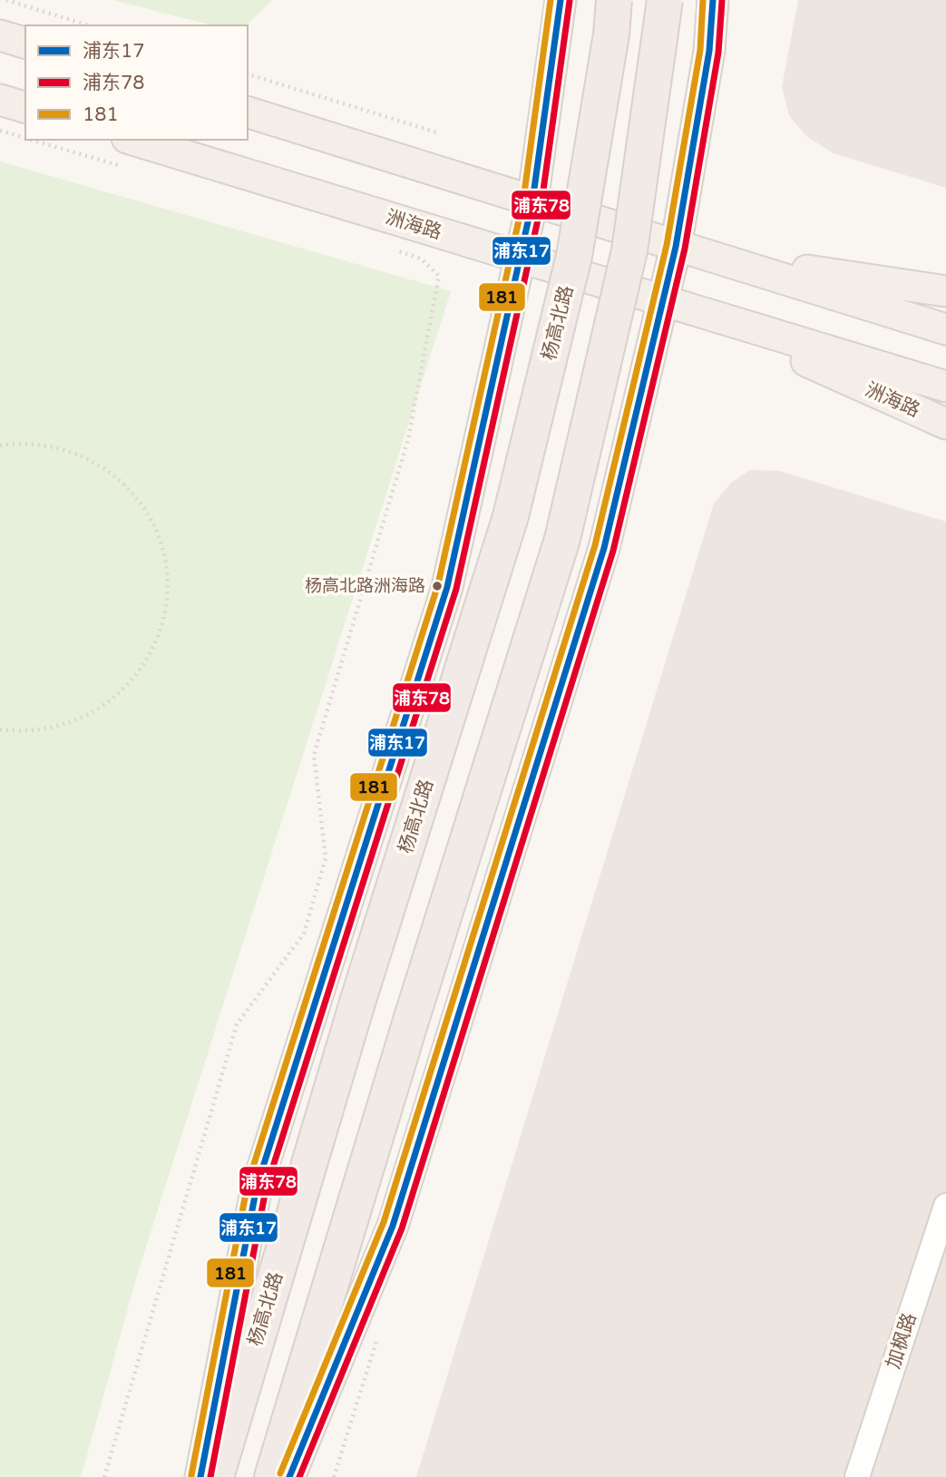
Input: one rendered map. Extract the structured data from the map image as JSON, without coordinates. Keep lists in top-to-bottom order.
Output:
{
  "streets": {
    "highway": ["杨高北路"],
    "main road": ["洲海路"],
    "street": ["加枫路"]
  },
  "places": ["杨高北路洲海路"],
  "lines": ["transit line 浦东17", "transit line 181", "transit line 浦东78"],
  "legend": ["浦东17", "浦东78", "181"]
}
